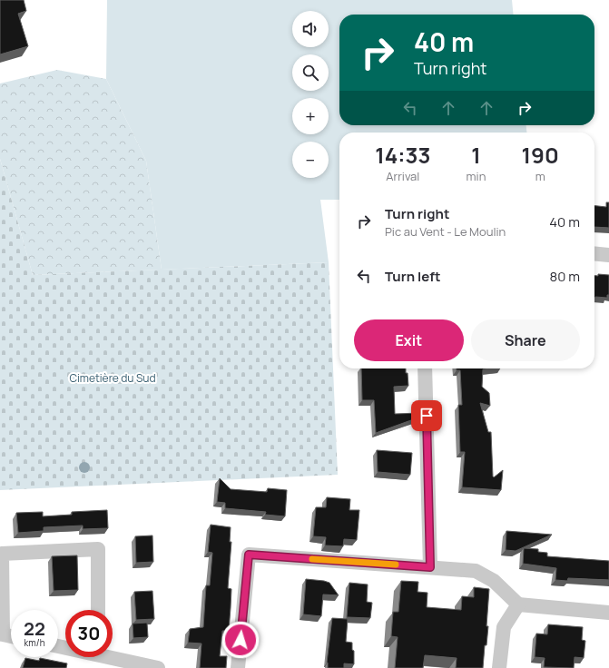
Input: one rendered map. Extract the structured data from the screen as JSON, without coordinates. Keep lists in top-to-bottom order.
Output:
{
  "parks": ["Cimetière du Sud"],
  "page": {
    "map_buttons": ["+", "−"],
    "turn": ["40 m", "Turn right"],
    "eta": [
      "14:33",
      "Arrival",
      "1",
      "min",
      "190",
      "m"
    ],
    "list": [
      {
        "name": "Turn right",
        "note": "Pic au Vent - Le Moulin",
        "value": "40 m"
      },
      {
        "name": "Turn left",
        "value": "80 m"
      }
    ],
    "buttons": ["Exit", "Share"],
    "speed": "22 km/h",
    "limit": "30"
  }
}
